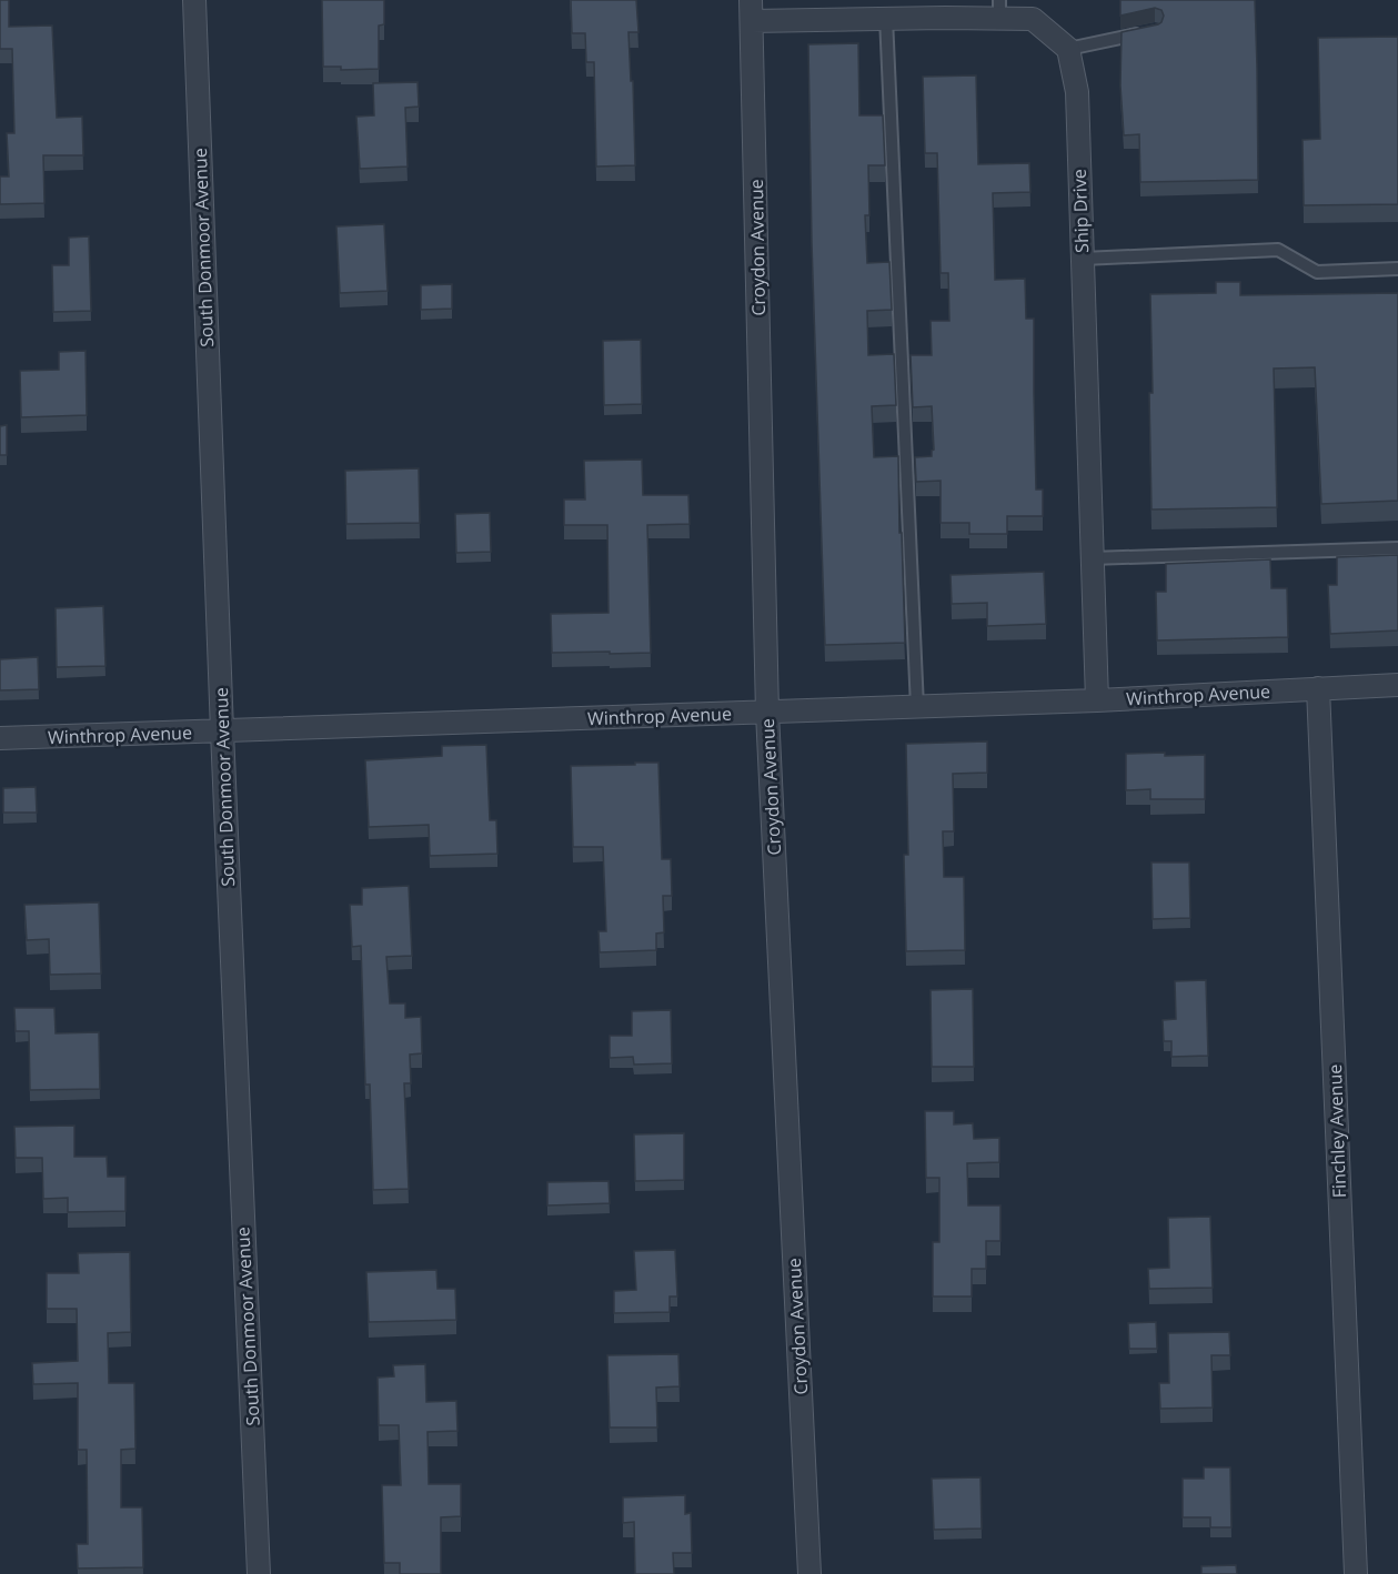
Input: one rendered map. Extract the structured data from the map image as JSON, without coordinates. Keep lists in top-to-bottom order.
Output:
{
  "streets": {
    "street": [
      "Ship Drive",
      "South Donmoor Avenue",
      "Croydon Avenue",
      "Winthrop Avenue",
      "Finchley Avenue"
    ]
  },
  "crossings": [
    ["Ship Drive", "Winthrop Avenue"],
    ["South Donmoor Avenue", "Winthrop Avenue"],
    ["Croydon Avenue", "Winthrop Avenue"],
    ["Winthrop Avenue", "Finchley Avenue"]
  ]
}
